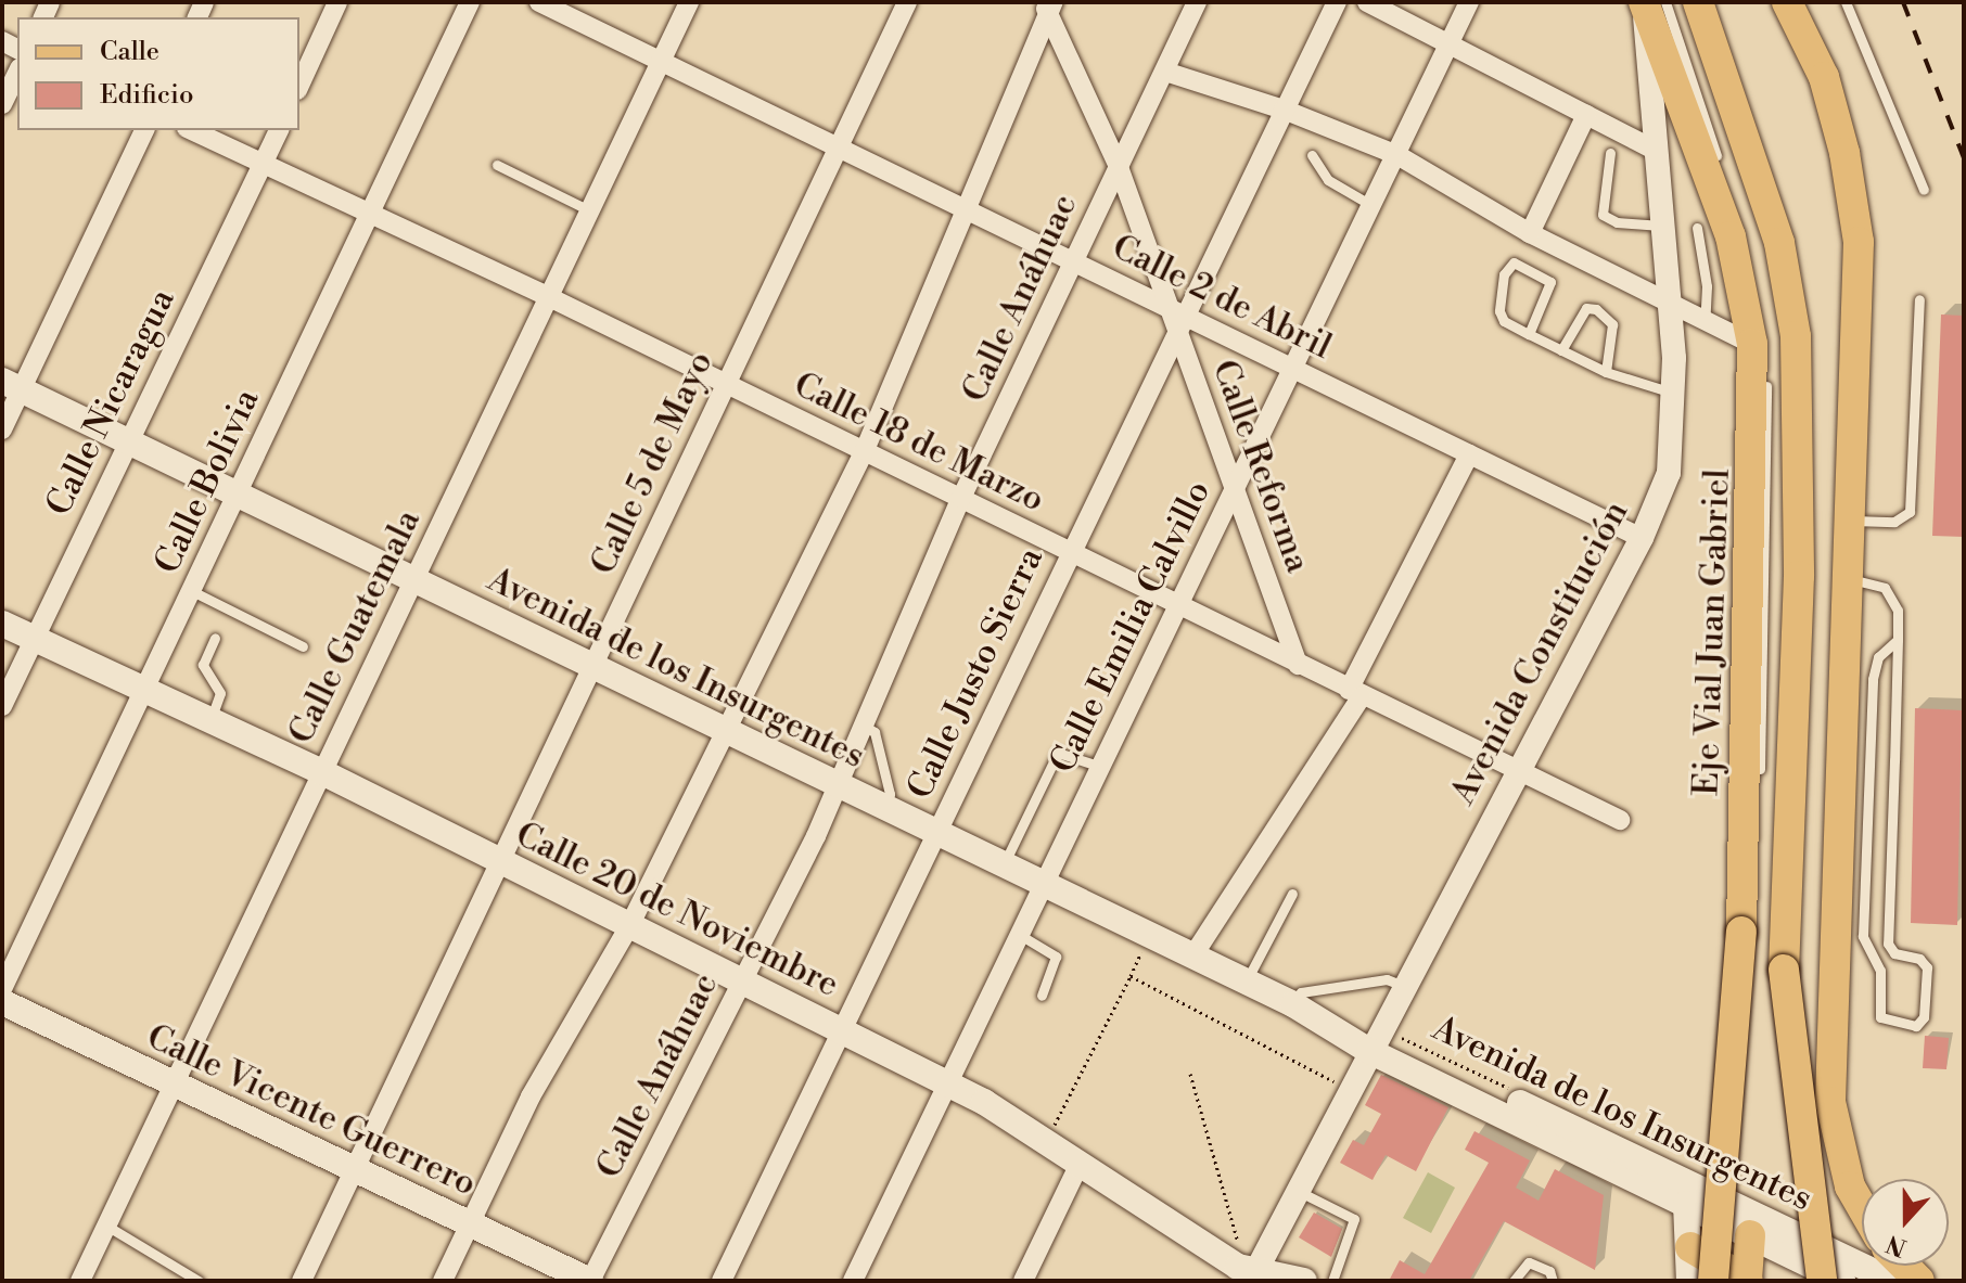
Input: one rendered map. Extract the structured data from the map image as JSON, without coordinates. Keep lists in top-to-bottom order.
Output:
{
  "streets": {
    "main road": [
      "Eje Vial Juan Gabriel",
      "Avenida de los Insurgentes",
      "Calle 20 de Noviembre",
      "Calle Vicente Guerrero"
    ],
    "street": [
      "Calle 2 de Abril",
      "Calle Anáhuac",
      "Calle Nicaragua",
      "Calle 18 de Marzo",
      "Calle 5 de Mayo",
      "Calle Reforma",
      "Calle Bolivia",
      "Calle Guatemala",
      "Calle Emilia Calvillo",
      "Avenida Constitución",
      "Calle Justo Sierra"
    ]
  },
  "crossings": [
    ["Calle 2 de Abril", "Calle Anáhuac"],
    ["Calle 2 de Abril", "Calle 5 de Mayo"],
    ["Calle 2 de Abril", "Calle Reforma"],
    ["Calle 2 de Abril", "Calle Guatemala"],
    ["Calle 2 de Abril", "Calle Emilia Calvillo"],
    ["Calle 2 de Abril", "Avenida Constitución"],
    ["Calle 2 de Abril", "Calle Justo Sierra"],
    ["Calle Anáhuac", "Calle 18 de Marzo"],
    ["Calle Anáhuac", "Calle Reforma"],
    ["Calle Anáhuac", "Avenida de los Insurgentes"],
    ["Calle Anáhuac", "Calle 20 de Noviembre"],
    ["Calle Anáhuac", "Calle Vicente Guerrero"],
    ["Calle Nicaragua", "Calle 18 de Marzo"],
    ["Calle Nicaragua", "Avenida de los Insurgentes"],
    ["Calle Nicaragua", "Calle 20 de Noviembre"],
    ["Calle 18 de Marzo", "Calle 5 de Mayo"],
    ["Calle 18 de Marzo", "Calle Reforma"],
    ["Calle 18 de Marzo", "Calle Bolivia"],
    ["Calle 18 de Marzo", "Calle Guatemala"],
    ["Calle 18 de Marzo", "Calle Emilia Calvillo"],
    ["Calle 18 de Marzo", "Avenida Constitución"],
    ["Calle 18 de Marzo", "Calle Justo Sierra"],
    ["Calle 5 de Mayo", "Avenida de los Insurgentes"],
    ["Calle 5 de Mayo", "Calle 20 de Noviembre"],
    ["Calle 5 de Mayo", "Calle Vicente Guerrero"],
    ["Calle Reforma", "Calle Emilia Calvillo"],
    ["Calle Reforma", "Calle Justo Sierra"],
    ["Calle Bolivia", "Avenida de los Insurgentes"],
    ["Calle Bolivia", "Calle 20 de Noviembre"],
    ["Calle Guatemala", "Avenida de los Insurgentes"],
    ["Calle Guatemala", "Calle 20 de Noviembre"],
    ["Calle Guatemala", "Calle Vicente Guerrero"],
    ["Calle Emilia Calvillo", "Avenida de los Insurgentes"],
    ["Calle Emilia Calvillo", "Calle 20 de Noviembre"],
    ["Eje Vial Juan Gabriel", "Avenida Constitución"],
    ["Avenida Constitución", "Avenida de los Insurgentes"],
    ["Avenida Constitución", "Calle 20 de Noviembre"],
    ["Avenida de los Insurgentes", "Calle Justo Sierra"],
    ["Calle Justo Sierra", "Calle 20 de Noviembre"]
  ],
  "legend": ["Calle", "Edificio"],
  "north": "bottom"
}
